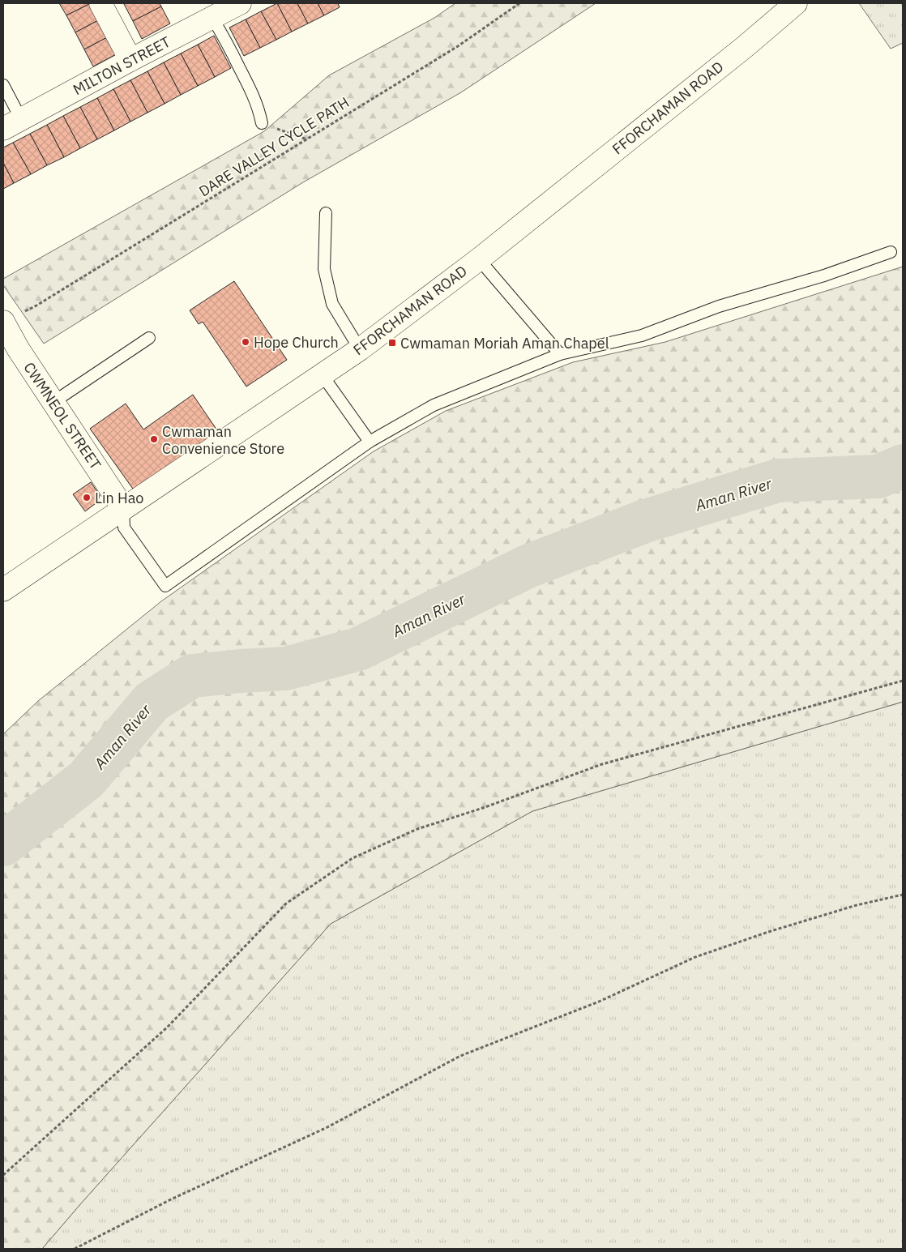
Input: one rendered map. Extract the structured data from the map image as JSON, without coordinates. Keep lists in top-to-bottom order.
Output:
{
  "streets": {
    "street": ["MILTON STREET", "FFORCHAMAN ROAD", "CWMNEOL STREET"],
    "path": ["DARE VALLEY CYCLE PATH"]
  },
  "crossings": [
    ["FFORCHAMAN ROAD", "CWMNEOL STREET"]
  ],
  "water": ["Aman River"],
  "places": {
    "other": ["Hope Church", "Cwmaman Convenience Store", "Lin Hao"],
    "transit": ["Cwmaman Moriah Aman Chapel"]
  }
}
